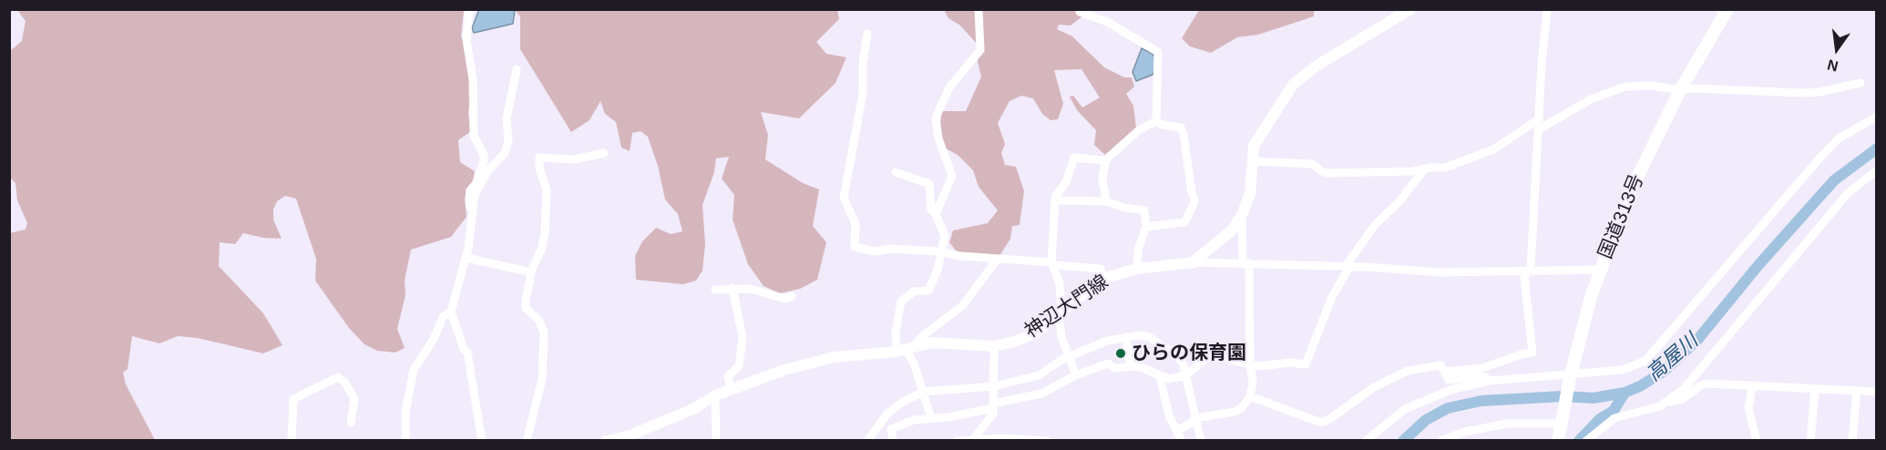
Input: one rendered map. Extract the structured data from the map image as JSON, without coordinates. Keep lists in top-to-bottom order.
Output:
{
  "streets": {
    "highway": ["国道313号"],
    "main road": ["神辺大門線"]
  },
  "water": ["高屋川"],
  "places": ["ひらの保育園"],
  "north": "bottom"
}
